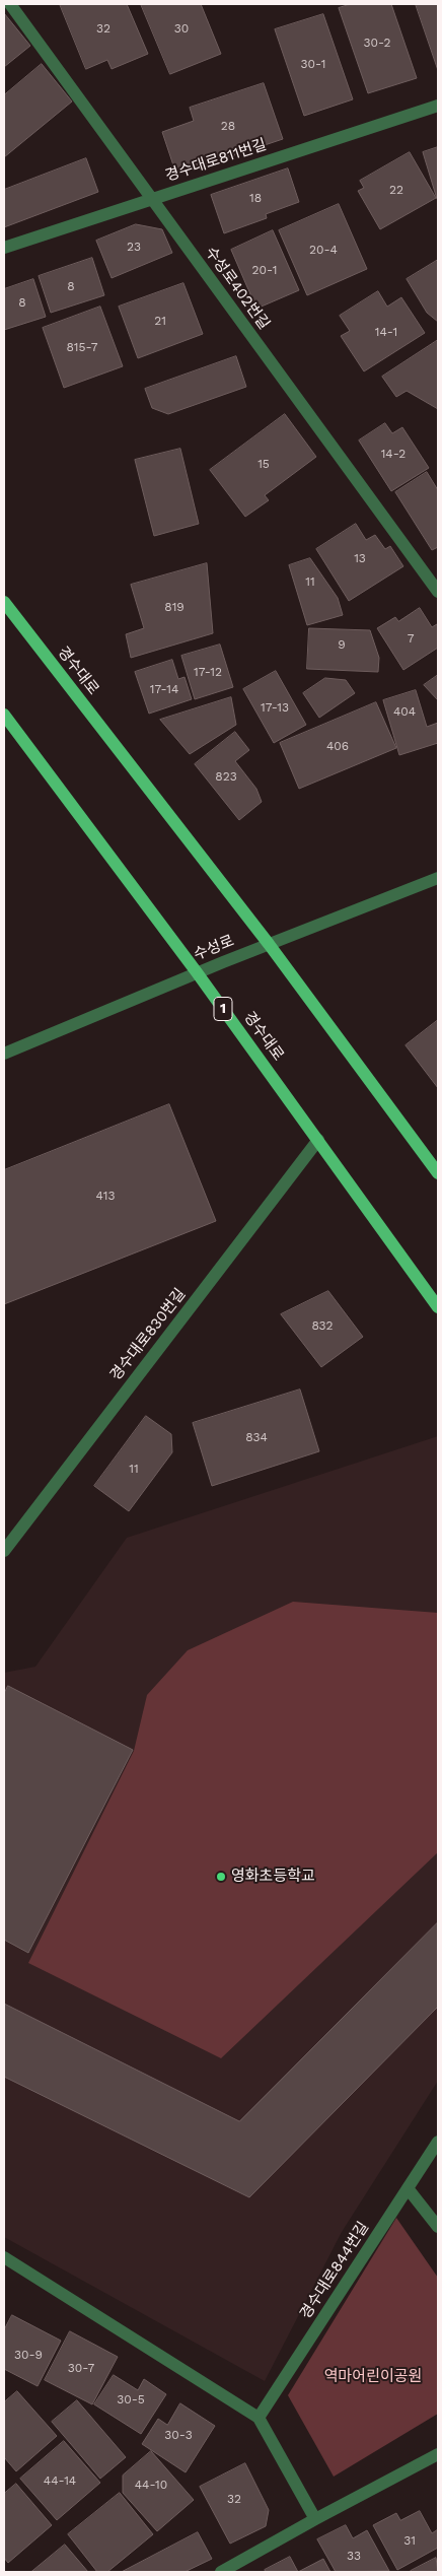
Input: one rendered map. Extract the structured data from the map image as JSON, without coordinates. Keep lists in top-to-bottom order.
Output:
{
  "streets": {
    "main road": ["경수대로", "1"],
    "street": [
      "경수대로811번길",
      "수성로402번길",
      "수성로",
      "경수대로830번길",
      "경수대로844번길"
    ]
  },
  "crossings": [
    ["경수대로811번길", "수성로402번길"],
    ["경수대로", "수성로"],
    ["경수대로", "경수대로830번길"]
  ],
  "parks": ["역마어린이공원"],
  "places": ["영화초등학교"],
  "house_numbers": [
    "32",
    "30",
    "30-2",
    "30-1",
    "28",
    "22",
    "18",
    "23",
    "20-4",
    "20-1",
    "8",
    "8",
    "21",
    "14-1",
    "815-7",
    "14-2",
    "15",
    "13",
    "11",
    "819",
    "7",
    "9",
    "17-12",
    "17-14",
    "17-13",
    "404",
    "406",
    "823",
    "413",
    "832",
    "834",
    "11",
    "30-9",
    "30-7",
    "30-5",
    "30-3",
    "44-14",
    "44-10",
    "32",
    "31",
    "33"
  ]
}
